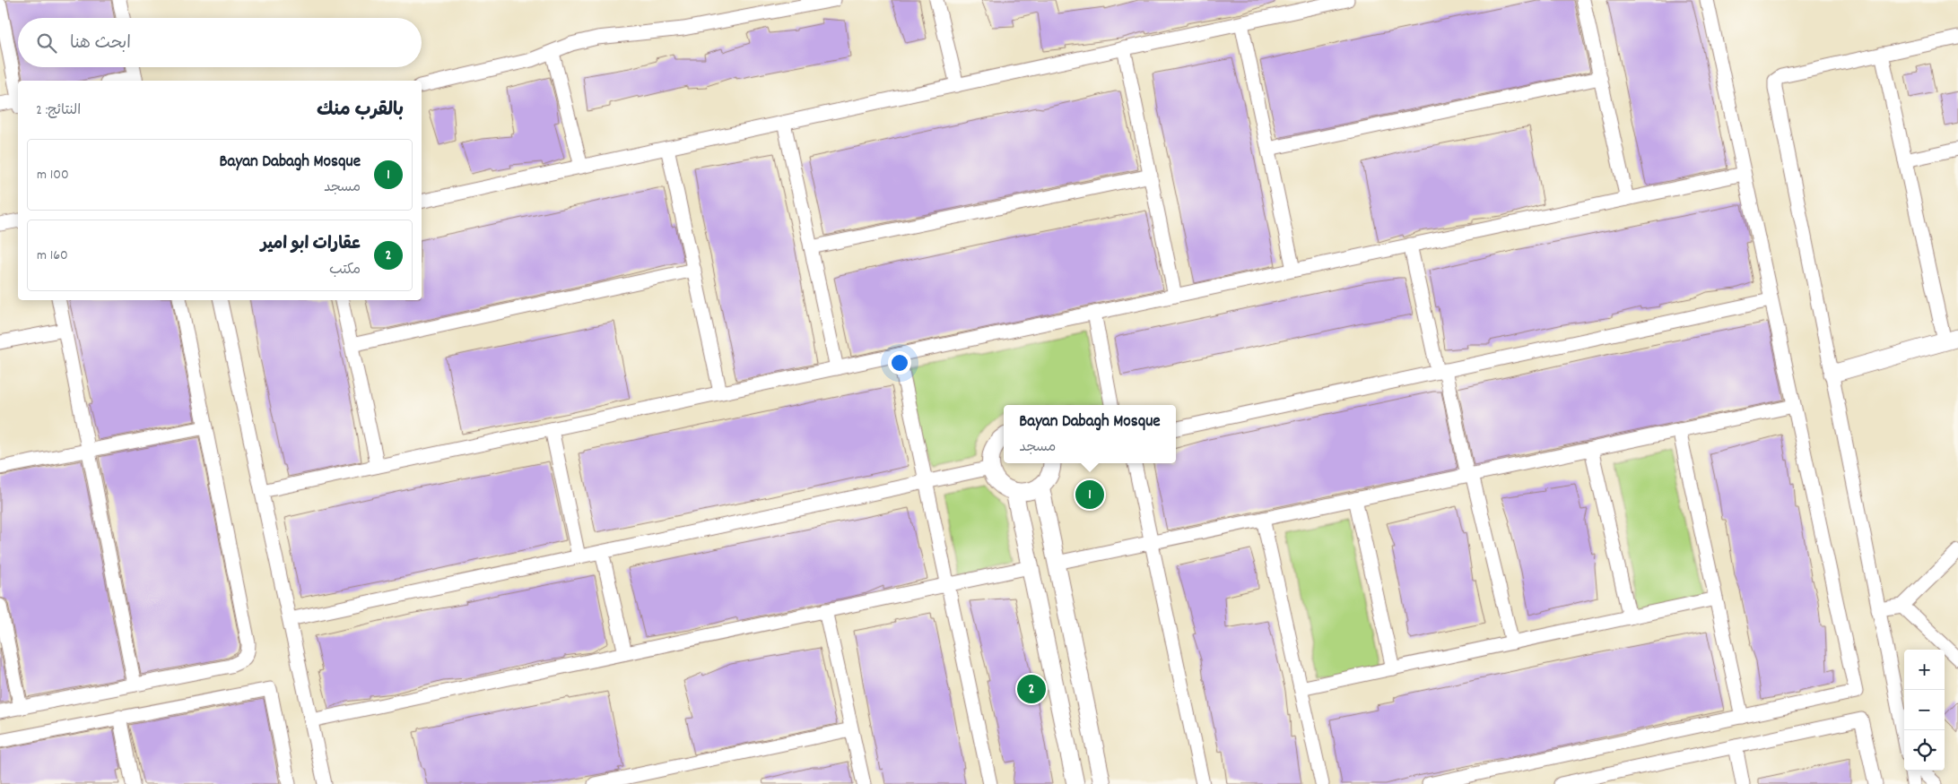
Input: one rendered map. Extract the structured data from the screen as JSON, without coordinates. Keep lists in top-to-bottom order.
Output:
{
  "page": {
    "search": "ابحث هنا",
    "heading": ["بالقرب منك", "النتائج: 2"],
    "list": [
      {
        "mark": "1",
        "name": "Bayan Dabagh Mosque",
        "note": "مسجد",
        "value": "100 m"
      },
      {
        "mark": "2",
        "name": "عقارات ابو امير",
        "note": "مكتب",
        "value": "160 m"
      }
    ],
    "popup": ["Bayan Dabagh Mosque", "مسجد"],
    "pins": ["1", "2"],
    "map_buttons": ["+", "−"]
  }
}
